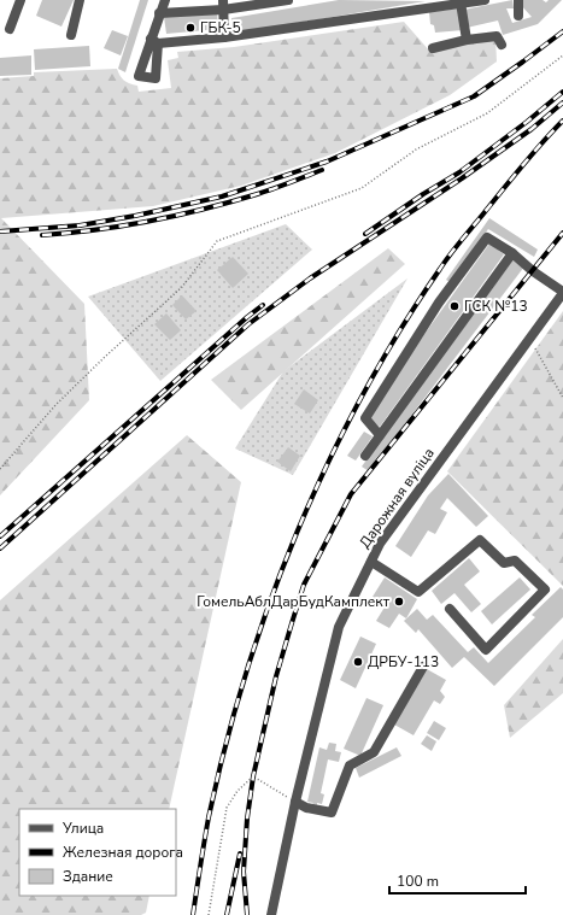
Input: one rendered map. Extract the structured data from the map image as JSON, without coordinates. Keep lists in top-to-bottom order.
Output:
{
  "streets": {
    "street": ["Дарожная вуліца"]
  },
  "places": [
    "ГБК-5",
    "ГСК №13",
    "ГомельАблДарБудКамплект",
    "ДРБУ-113"
  ],
  "legend": ["Улица", "Железная дорога", "Здание"],
  "scale_bar": "100 m"
}
